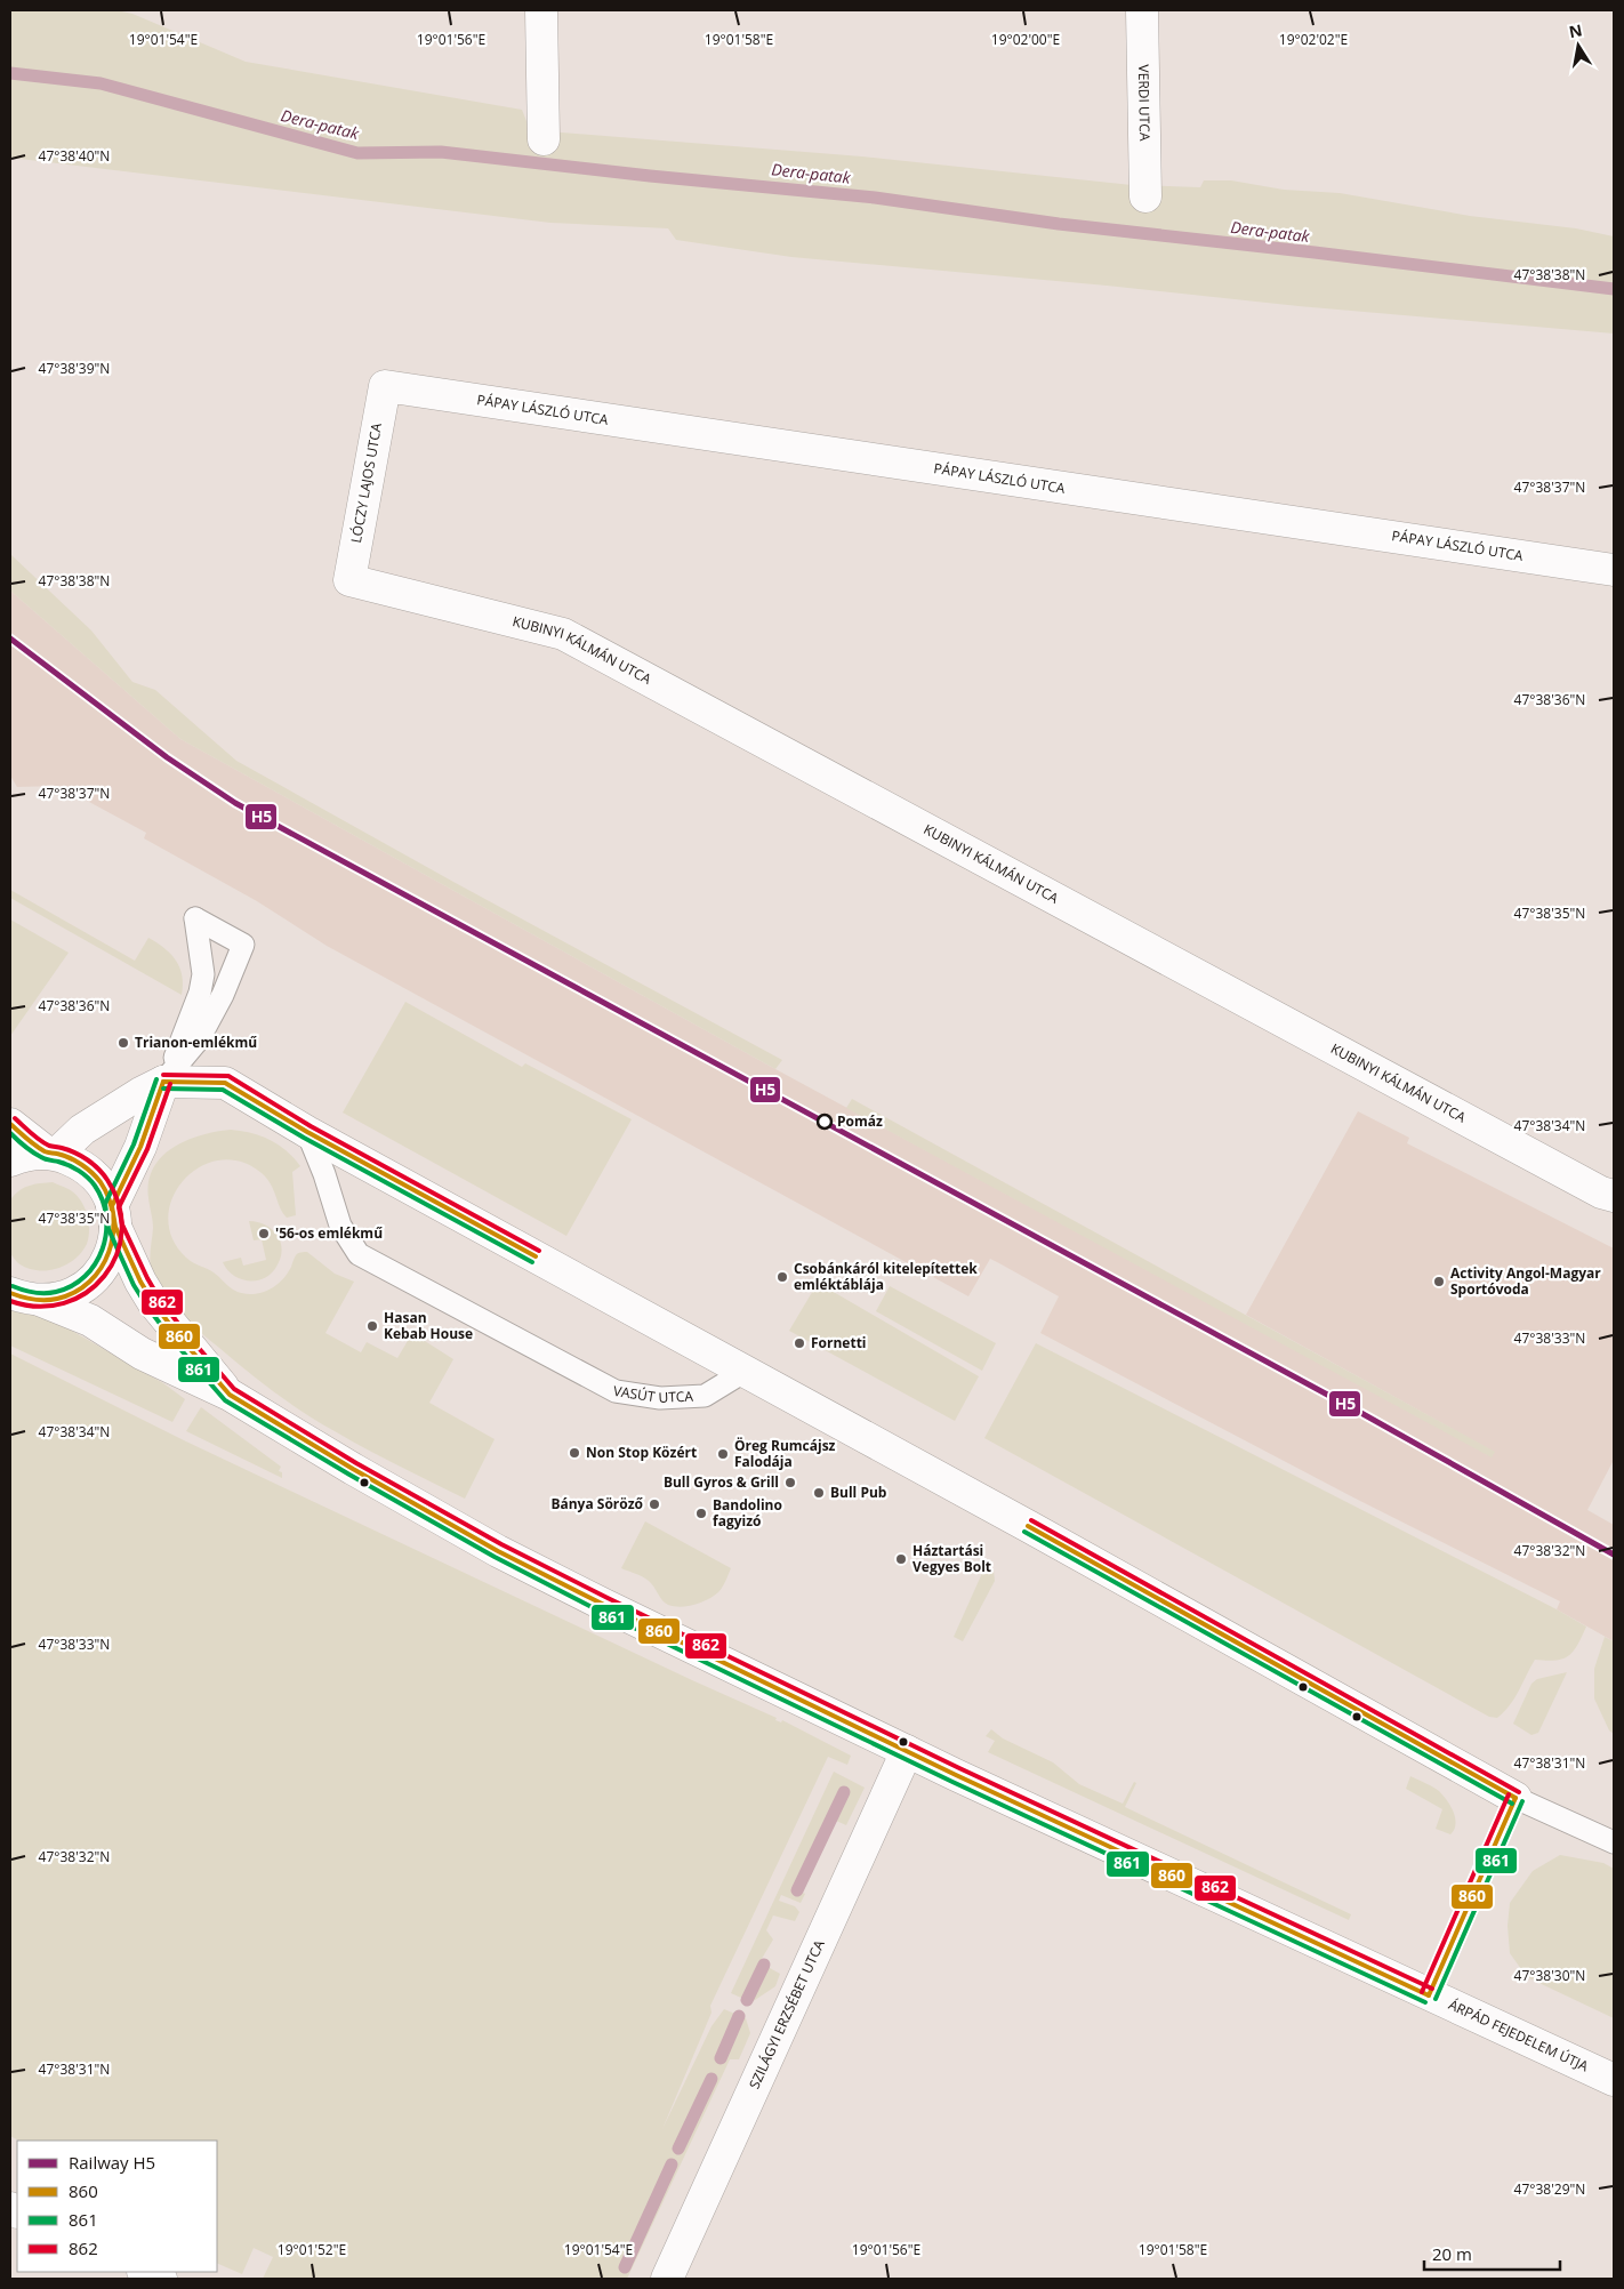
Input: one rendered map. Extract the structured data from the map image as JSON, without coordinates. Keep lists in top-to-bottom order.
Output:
{
  "streets": {
    "street": [
      "VERDI UTCA",
      "PÁPAY LÁSZLÓ UTCA",
      "LÓCZY LAJOS UTCA",
      "KUBINYI KÁLMÁN UTCA",
      "SZILÁGYI ERZSÉBET UTCA",
      "ÁRPÁD FEJEDELEM ÚTJA"
    ],
    "lane": ["VASÚT UTCA"]
  },
  "crossings": [
    ["PÁPAY LÁSZLÓ UTCA", "LÓCZY LAJOS UTCA"],
    ["LÓCZY LAJOS UTCA", "KUBINYI KÁLMÁN UTCA"],
    ["SZILÁGYI ERZSÉBET UTCA", "ÁRPÁD FEJEDELEM ÚTJA"]
  ],
  "water": ["Dera-patak"],
  "places": [
    "Trianon-emlékmű",
    "Pomáz",
    "'56-os emlékmű",
    "Csobánkáról kitelepítettek emléktáblája",
    "Activity Angol-Magyar Sportóvoda",
    "Hasan Kebab House",
    "Fornetti",
    "Non Stop Közért",
    "Öreg Rumcájsz Falodája",
    "Bull Gyros & Grill",
    "Bull Pub",
    "Bánya Söröző",
    "Bandolino fagyizó",
    "Háztartási Vegyes Bolt"
  ],
  "lines": [
    "rail line H5",
    "transit line 862",
    "transit line 861",
    "transit line 860"
  ],
  "legend": [
    "Railway H5",
    "860",
    "861",
    "862"
  ],
  "scale_bar": "20 m",
  "north": "top",
  "coordinates": [
    "19°02'02\"E",
    "19°01'54\"E",
    "19°01'56\"E",
    "19°01'58\"E",
    "19°02'00\"E",
    "47°38'40\"N",
    "47°38'38\"N",
    "47°38'39\"N",
    "47°38'37\"N",
    "47°38'36\"N",
    "47°38'35\"N",
    "47°38'34\"N",
    "47°38'33\"N",
    "47°38'32\"N",
    "47°38'31\"N",
    "47°38'30\"N",
    "47°38'29\"N",
    "19°01'52\"E"
  ]
}
